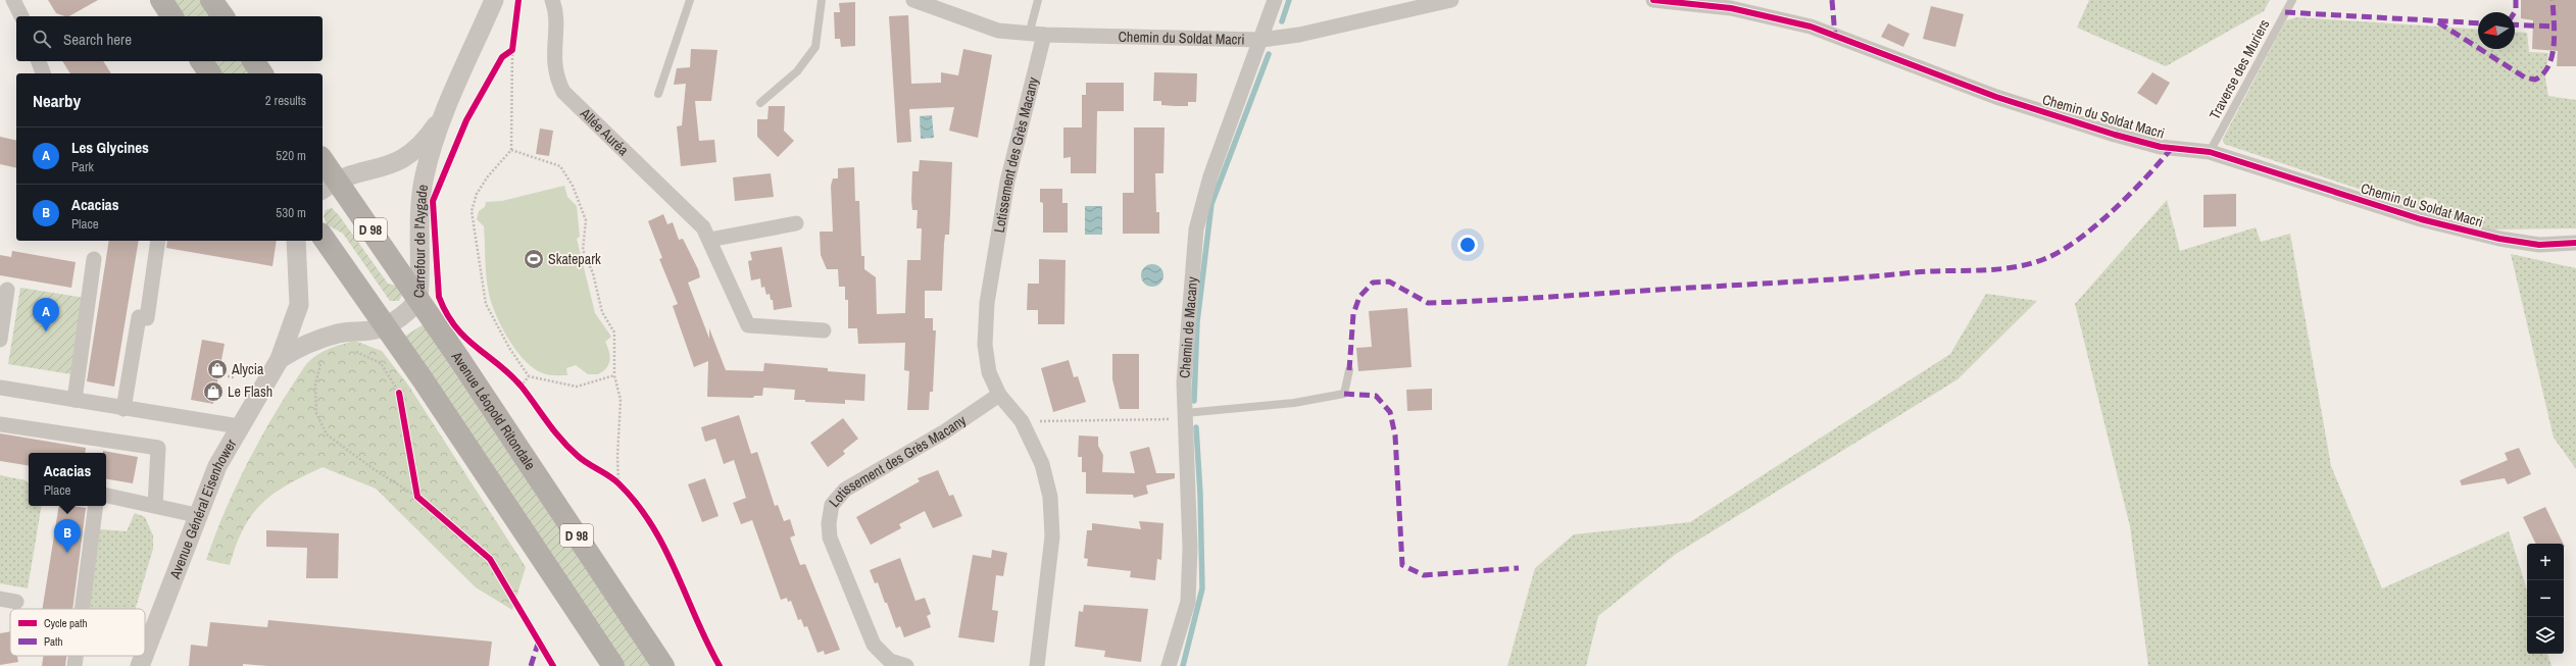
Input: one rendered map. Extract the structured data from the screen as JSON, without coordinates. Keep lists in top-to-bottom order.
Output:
{
  "streets": {
    "highway": ["D 98", "Avenue Léopold Ritondale"],
    "street": [
      "Chemin du Soldat Macri",
      "Allée Auréa",
      "Lotissement des Grès Macany",
      "Carrefour de l'Aygade",
      "Chemin de Macany",
      "Avenue Général Eisenhower"
    ],
    "lane": ["Traverse des Muriers"]
  },
  "crossings": [
    ["Chemin du Soldat Macri", "Traverse des Muriers"],
    ["Chemin du Soldat Macri", "Lotissement des Grès Macany"],
    ["Chemin du Soldat Macri", "Chemin de Macany"],
    ["Carrefour de l'Aygade", "Avenue Léopold Ritondale"],
    ["Carrefour de l'Aygade", "Avenue Général Eisenhower"]
  ],
  "places": {
    "sports": ["Skatepark"],
    "shop": ["Alycia", "Le Flash"]
  },
  "legend": ["Cycle path", "Path"],
  "north": "left",
  "page": {
    "search": "Search here",
    "heading": ["Nearby", "2 results"],
    "list": [
      {
        "mark": "A",
        "name": "Les Glycines",
        "note": "Park",
        "value": "520 m"
      },
      {
        "mark": "B",
        "name": "Acacias",
        "note": "Place",
        "value": "530 m"
      }
    ],
    "pins": ["A", "B"],
    "popup": ["Acacias", "Place"],
    "map_buttons": ["+", "−"]
  }
}
